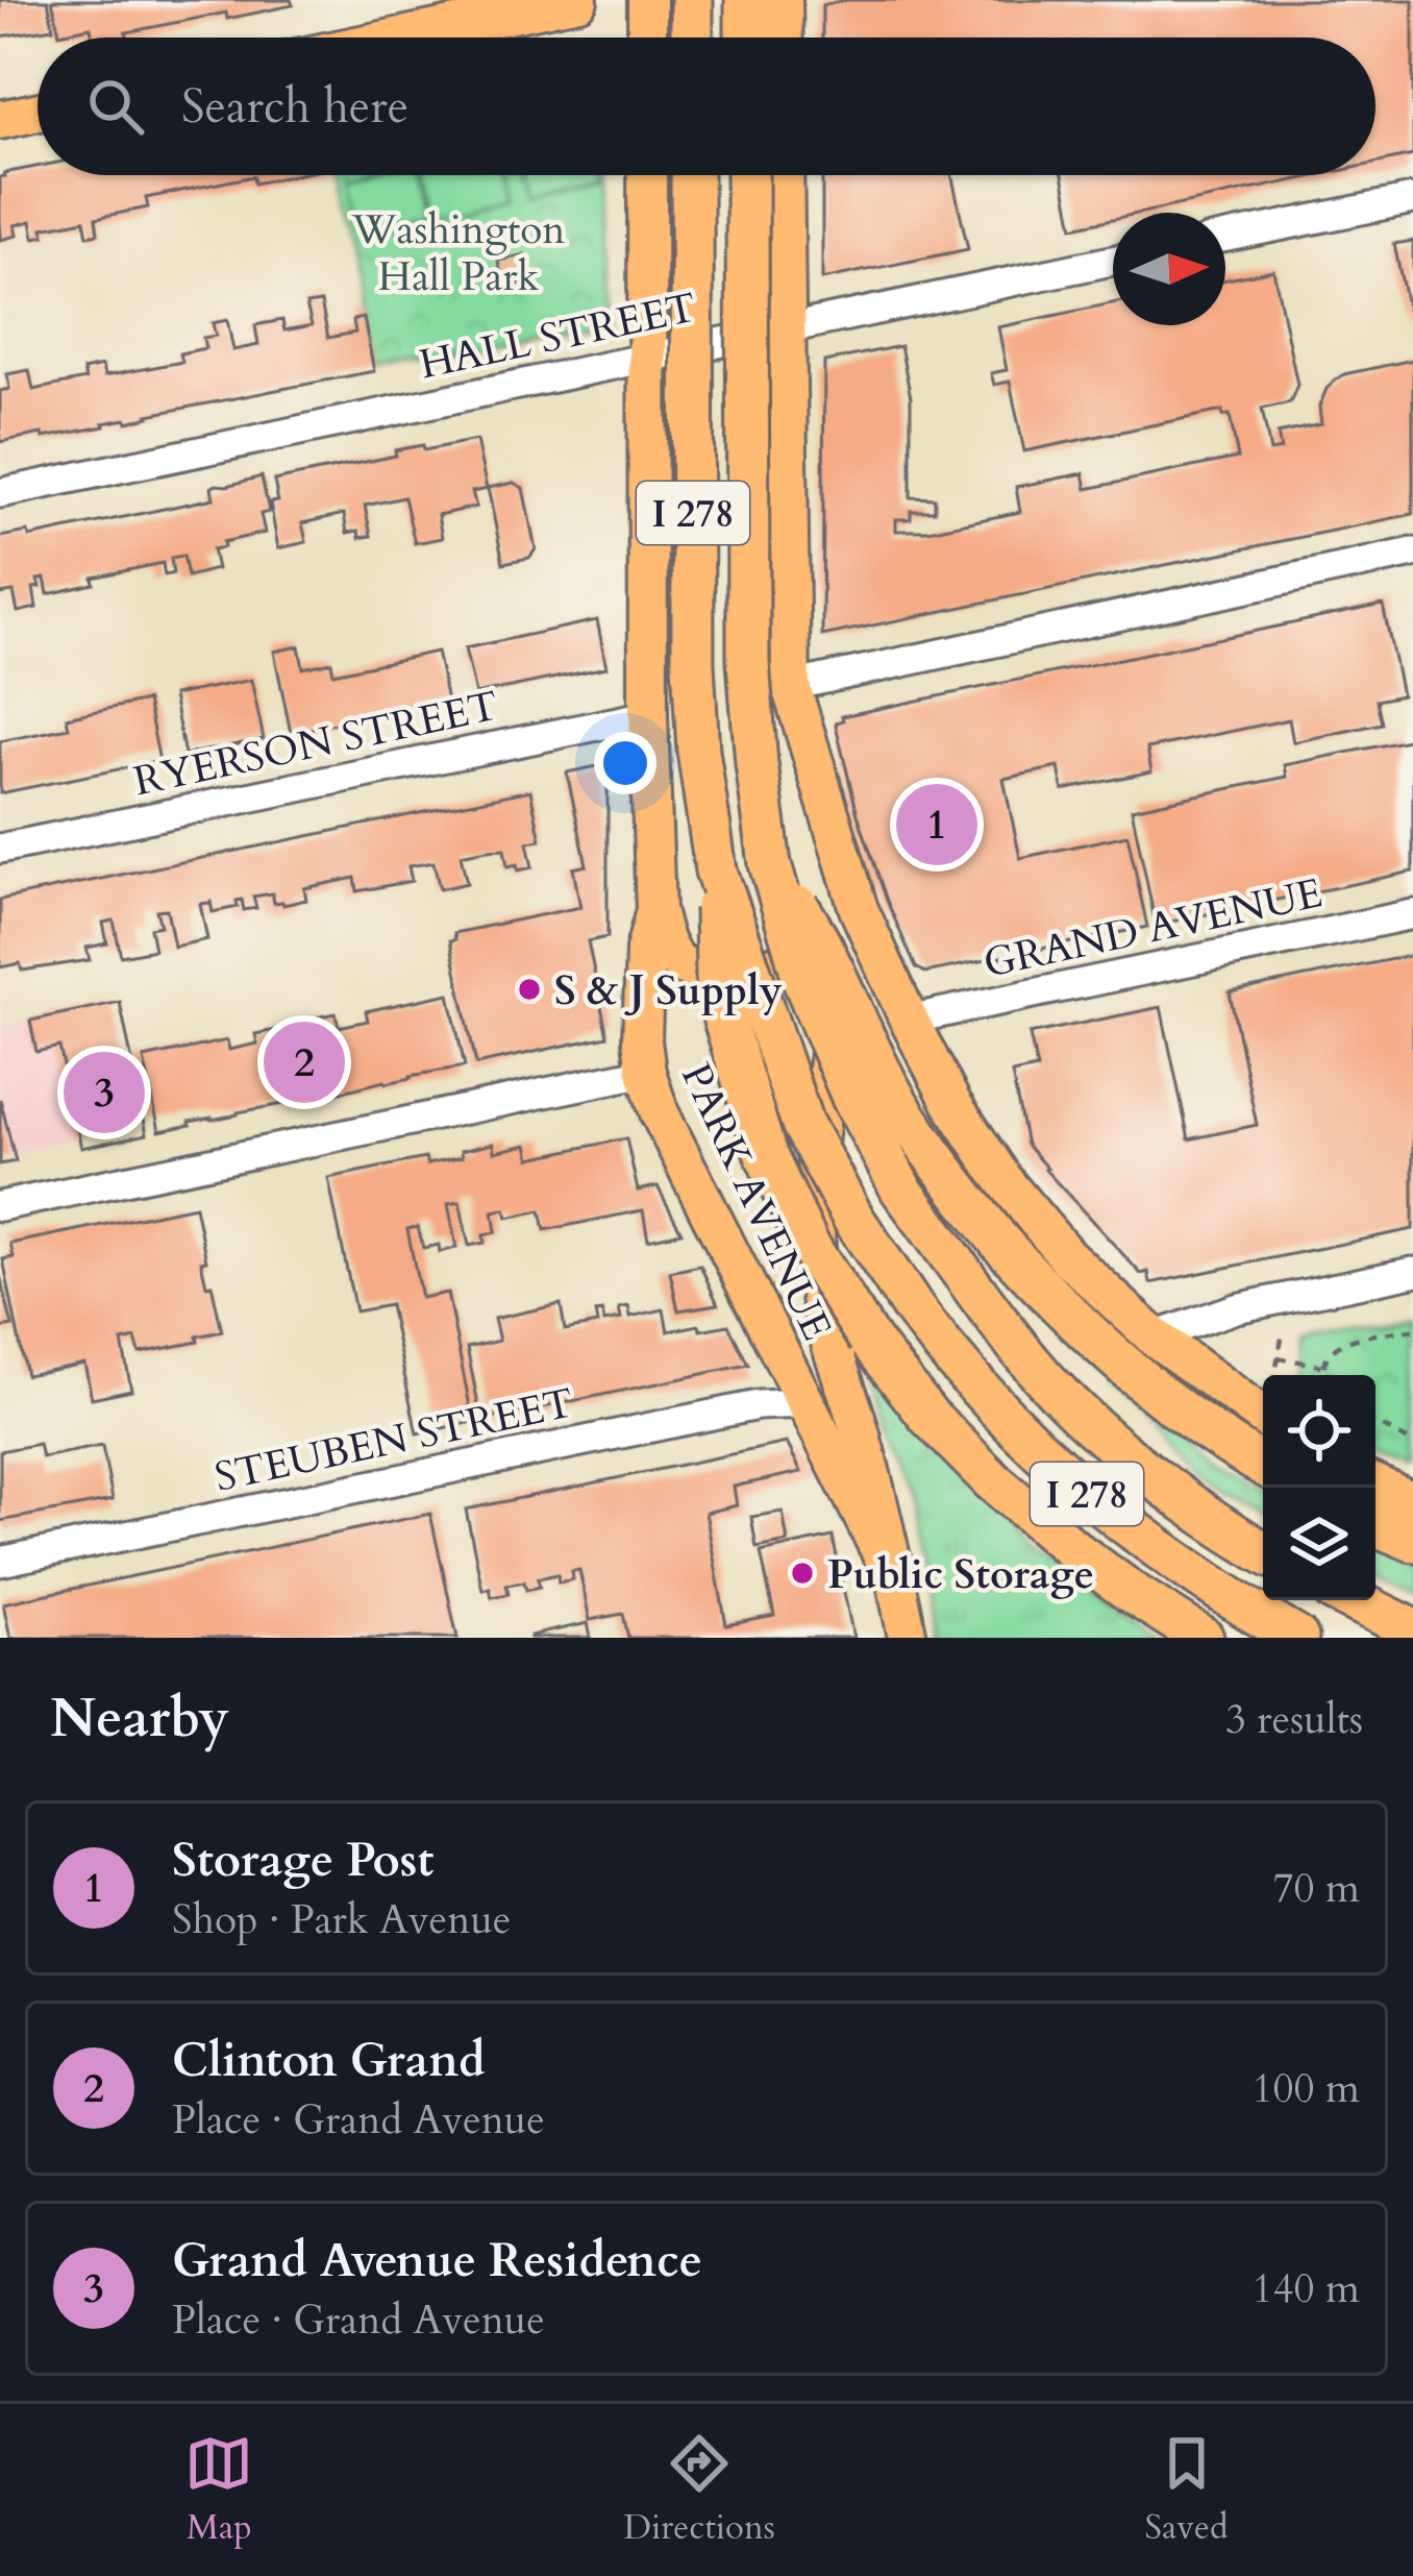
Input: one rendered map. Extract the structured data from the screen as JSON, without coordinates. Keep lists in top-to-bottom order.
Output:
{
  "streets": {
    "highway": ["I 278"],
    "main road": ["PARK AVENUE"],
    "street": [
      "HALL STREET",
      "RYERSON STREET",
      "GRAND AVENUE",
      "STEUBEN STREET"
    ]
  },
  "crossings": [
    ["HALL STREET", "PARK AVENUE"],
    ["RYERSON STREET", "PARK AVENUE"],
    ["PARK AVENUE", "STEUBEN STREET"]
  ],
  "parks": ["Washington Hall Park"],
  "places": ["S & J Supply", "Public Storage"],
  "north": "right",
  "page": {
    "search": "Search here",
    "pins": ["1", "2", "3"],
    "heading": ["Nearby", "3 results"],
    "list": [
      {
        "mark": "1",
        "name": "Storage Post",
        "note": "Shop · Park Avenue",
        "value": "70 m"
      },
      {
        "mark": "2",
        "name": "Clinton Grand",
        "note": "Place · Grand Avenue",
        "value": "100 m"
      },
      {
        "mark": "3",
        "name": "Grand Avenue Residence",
        "note": "Place · Grand Avenue",
        "value": "140 m"
      }
    ],
    "nav": ["Map", "Directions", "Saved"]
  }
}
